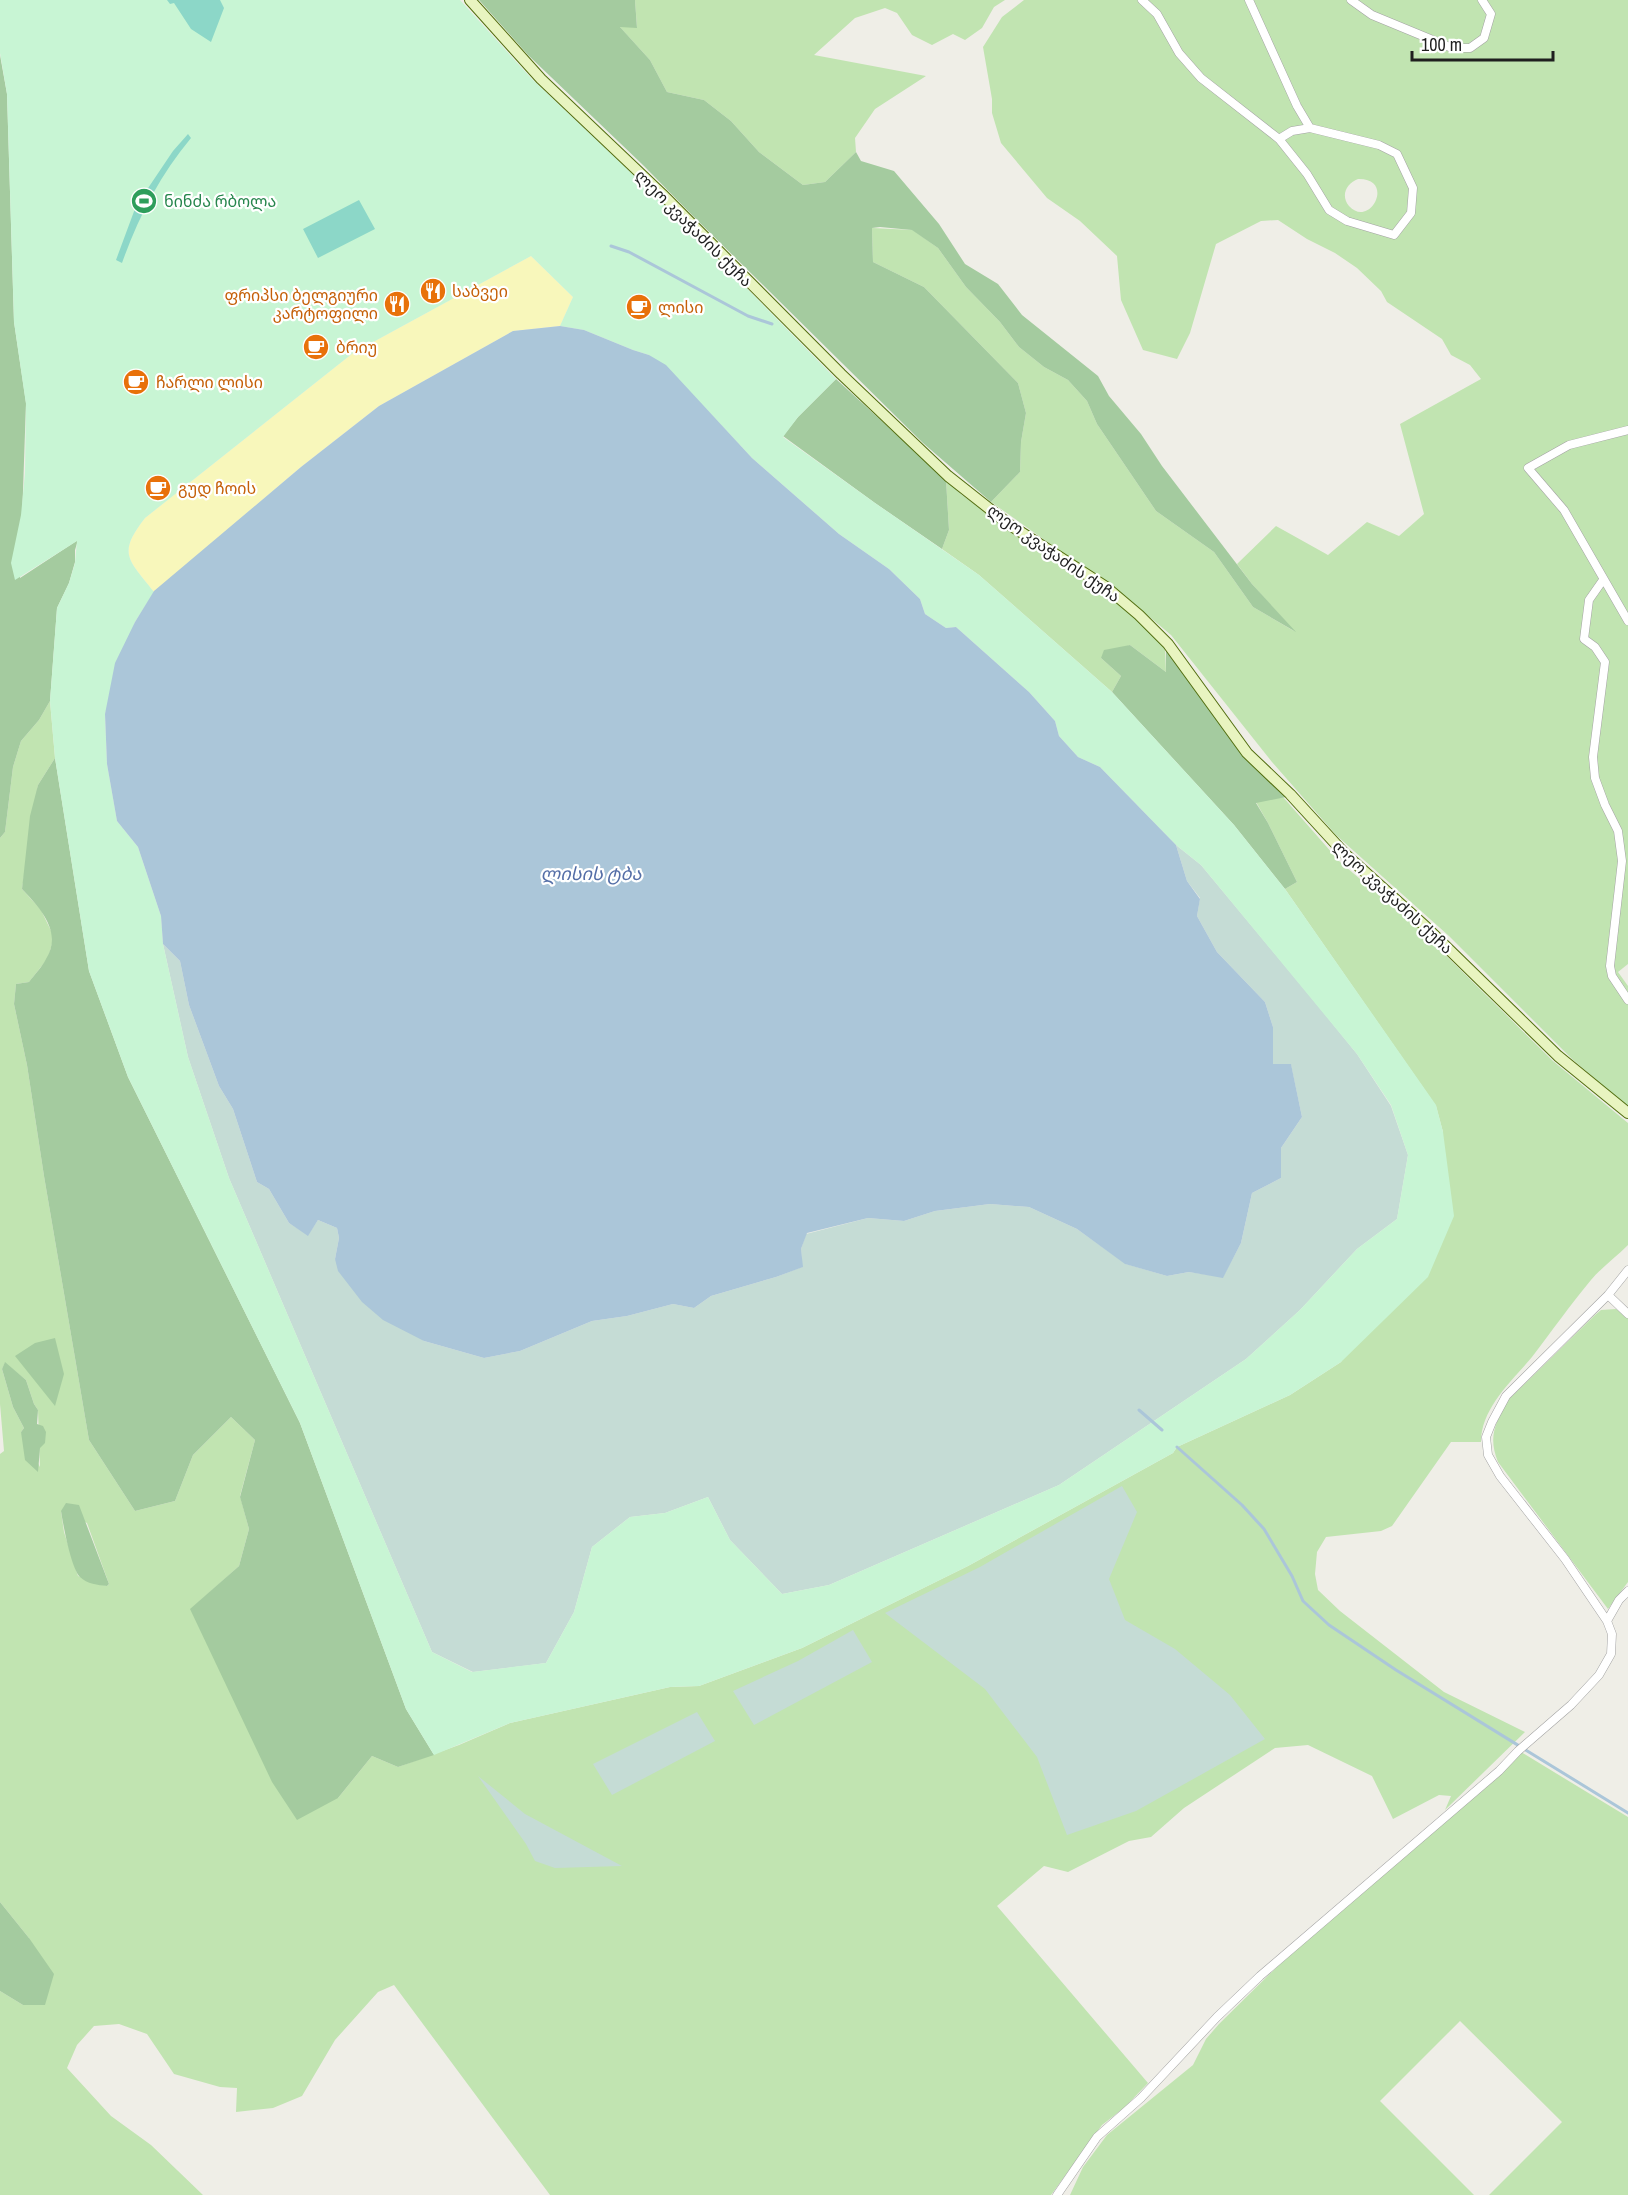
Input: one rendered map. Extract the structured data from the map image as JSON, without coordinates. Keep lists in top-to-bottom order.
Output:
{
  "streets": {
    "main road": ["ლეო კვაჭაძის ქუჩა"]
  },
  "water": ["ლისის ტბა"],
  "places": {
    "sports": ["ნინძა რბოლა"],
    "restaurant": ["საბვეი", "ფრიპსი ბელგიური კარტოფილი"],
    "cafe": [
      "ლისი",
      "ბრიუ",
      "ჩარლი ლისი",
      "გუდ ჩოის"
    ]
  },
  "scale_bar": "100 m"
}
